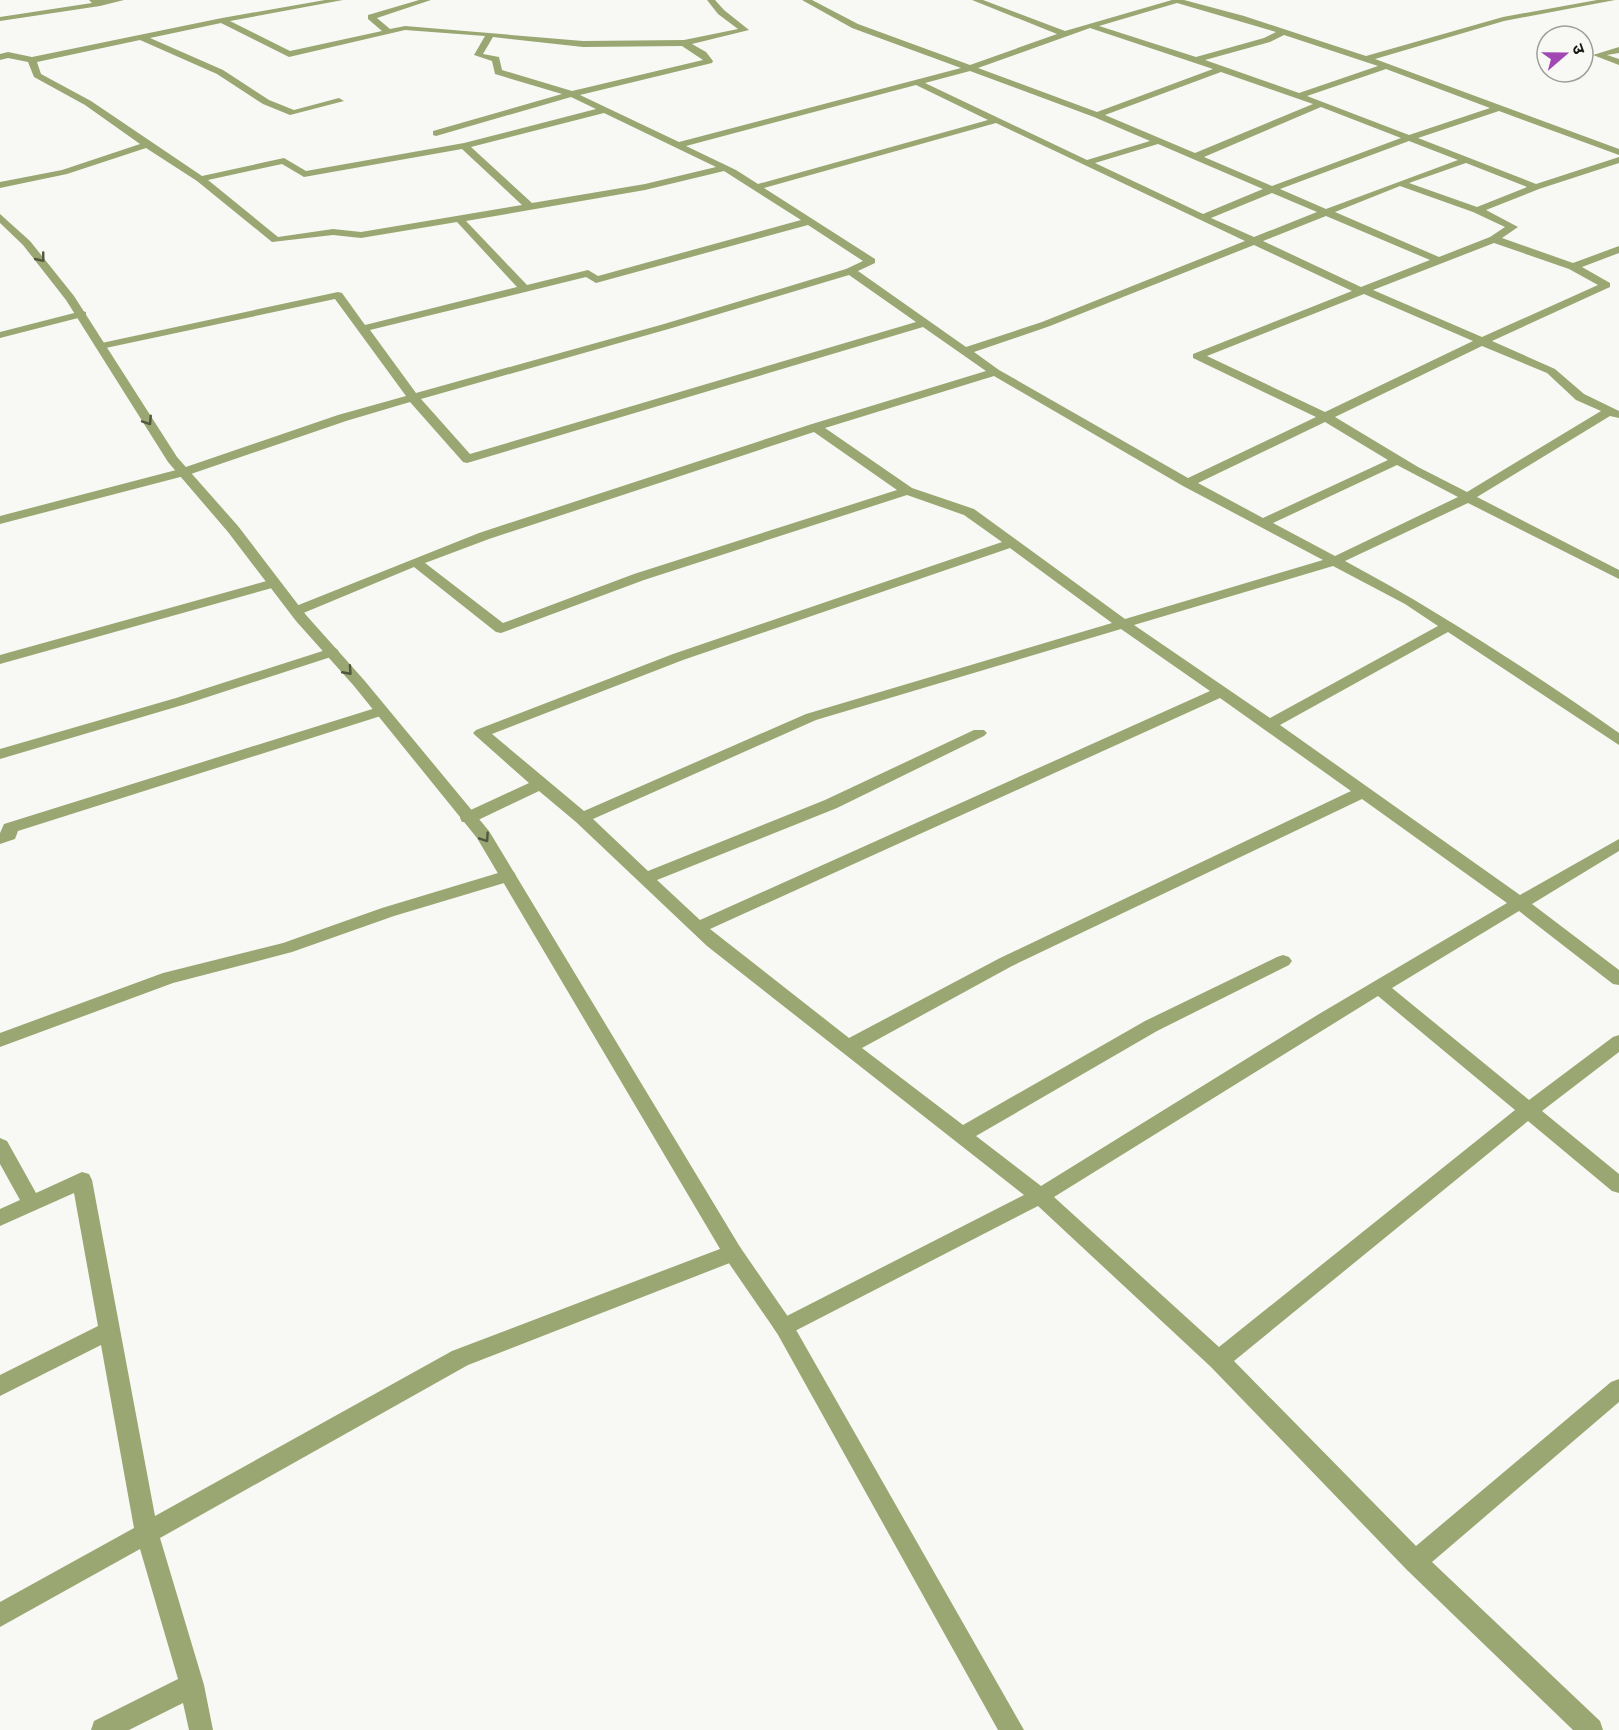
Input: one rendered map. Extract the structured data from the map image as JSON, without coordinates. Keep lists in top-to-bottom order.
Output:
{
  "north": "right"
}
